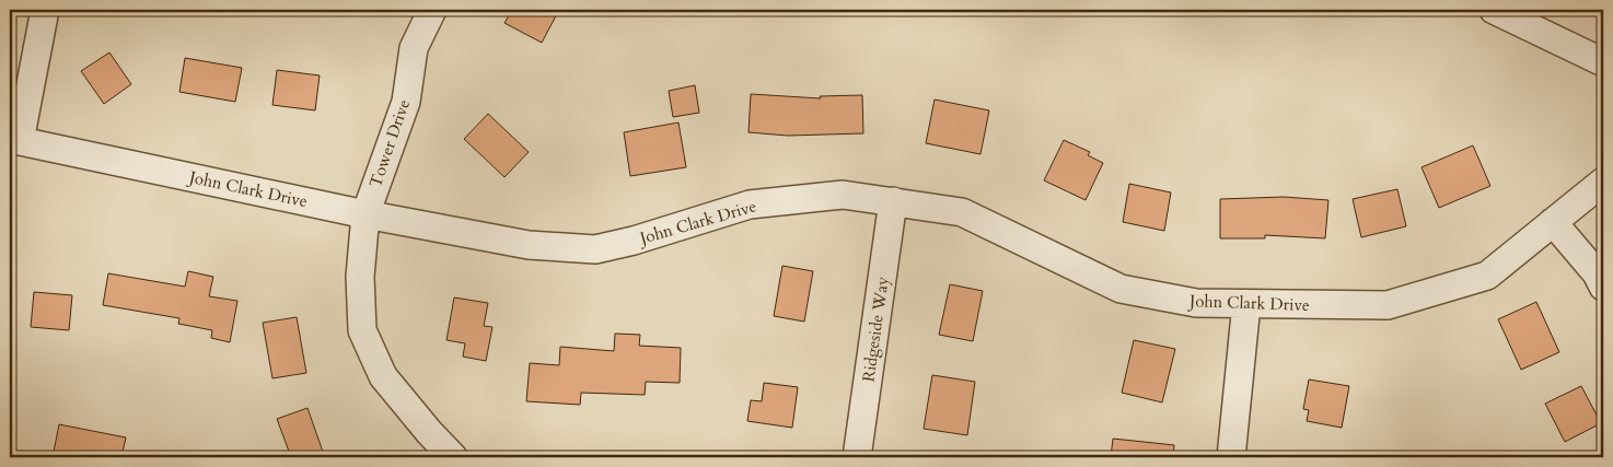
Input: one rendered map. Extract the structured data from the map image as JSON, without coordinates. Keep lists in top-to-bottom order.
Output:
{
  "streets": {
    "street": ["Tower Drive", "John Clark Drive", "Ridgeside Way"]
  },
  "crossings": [
    ["Tower Drive", "John Clark Drive"],
    ["John Clark Drive", "Ridgeside Way"]
  ]
}
